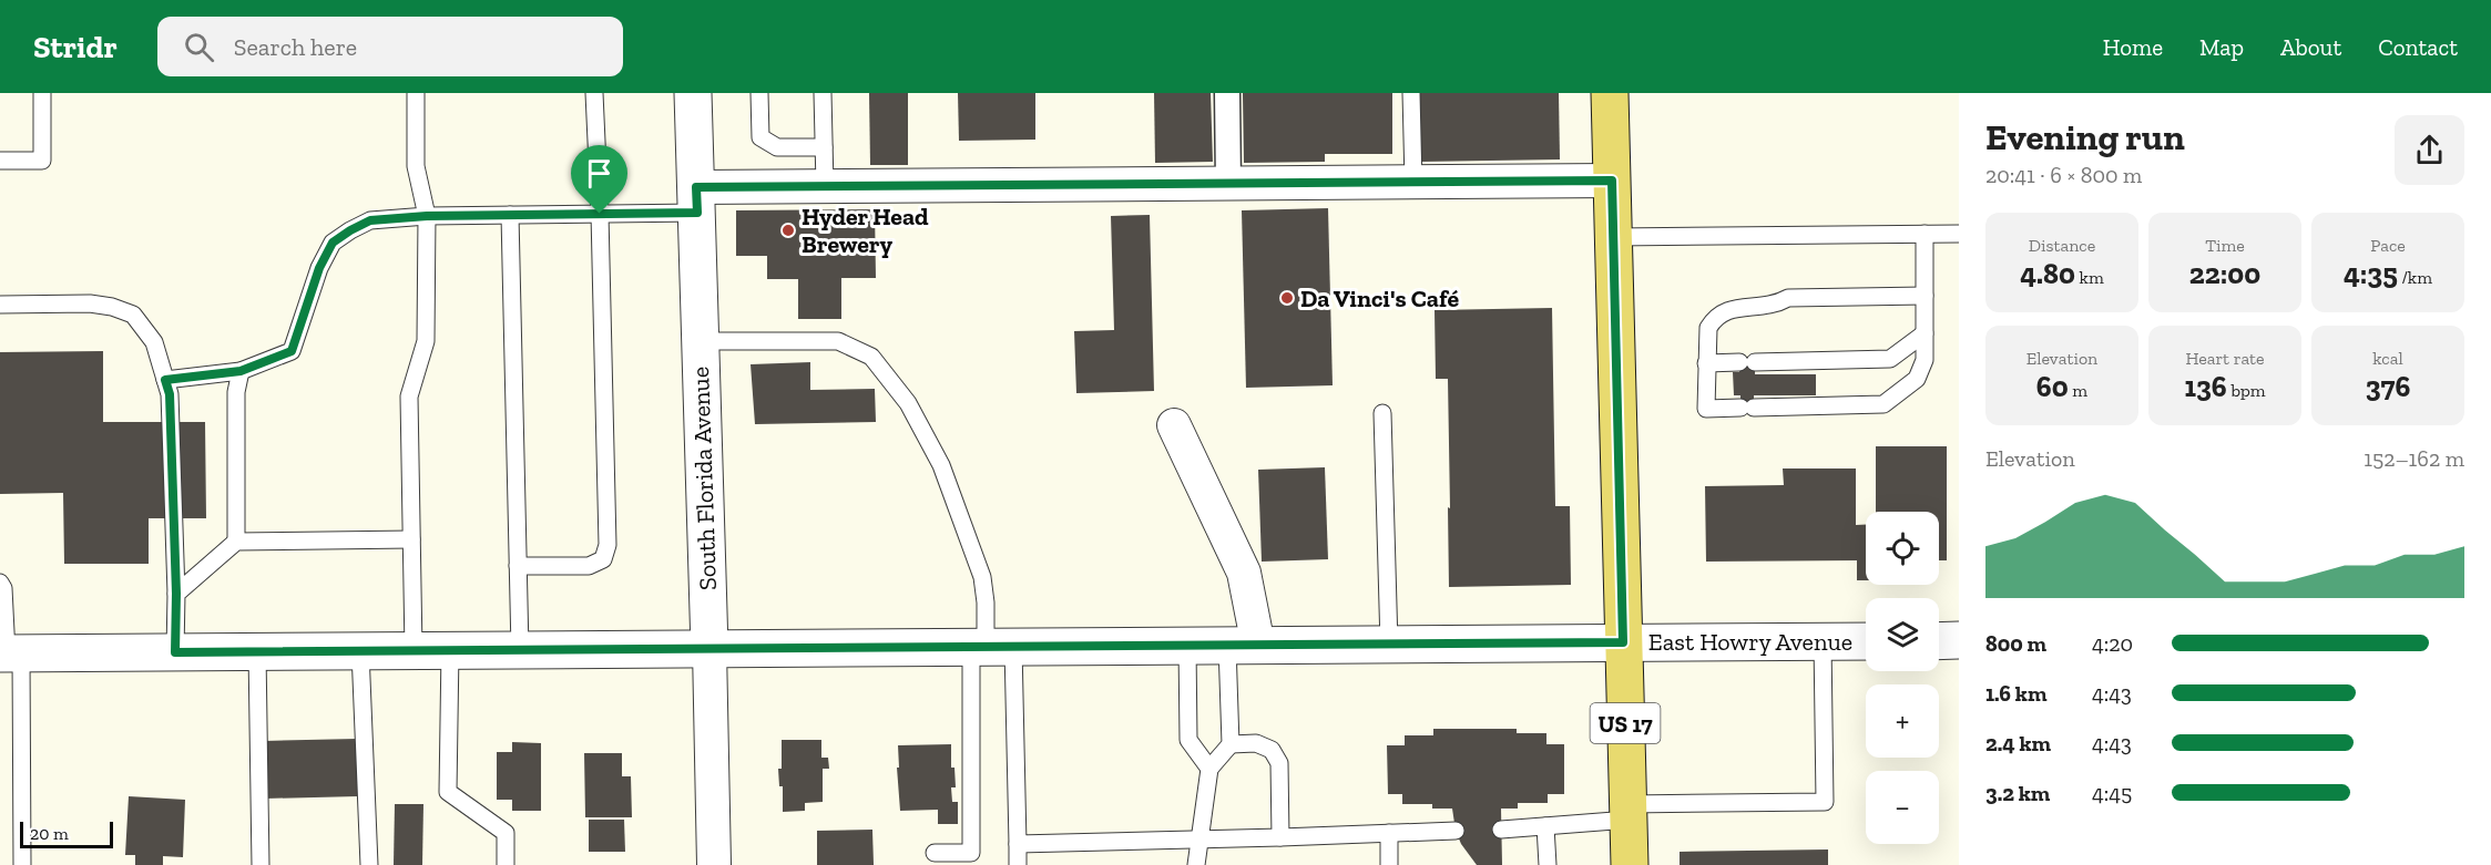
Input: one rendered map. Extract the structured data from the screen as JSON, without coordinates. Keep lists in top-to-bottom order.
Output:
{
  "streets": {
    "main road": ["US 17"],
    "street": ["South Florida Avenue", "East Howry Avenue"]
  },
  "crossings": [
    ["South Florida Avenue", "East Howry Avenue"],
    ["East Howry Avenue", "US 17"]
  ],
  "places": ["Hyder Head Brewery", "Da Vinci's Café"],
  "scale_bar": "20 m",
  "page": {
    "header": "Stridr",
    "search": "Search here",
    "nav": [
      "Home",
      "Map",
      "About",
      "Contact"
    ],
    "heading": ["Evening run", "20:41 · 6 × 800 m"],
    "stats": [
      ["Distance", "4.80 km"],
      ["Time", "22:00"],
      ["Pace", "4:35 /km"],
      ["Elevation", "60 m"],
      ["Heart rate", "136 bpm"],
      ["kcal", "376"]
    ],
    "chart": ["Elevation", "152–162 m"],
    "map_buttons": ["+", "−"],
    "list": [
      {
        "name": "800 m",
        "note": "4:20"
      },
      {
        "name": "1.6 km",
        "note": "4:43"
      },
      {
        "name": "2.4 km",
        "note": "4:43"
      },
      {
        "name": "3.2 km",
        "note": "4:45"
      }
    ],
    "scale": "20 m"
  }
}
